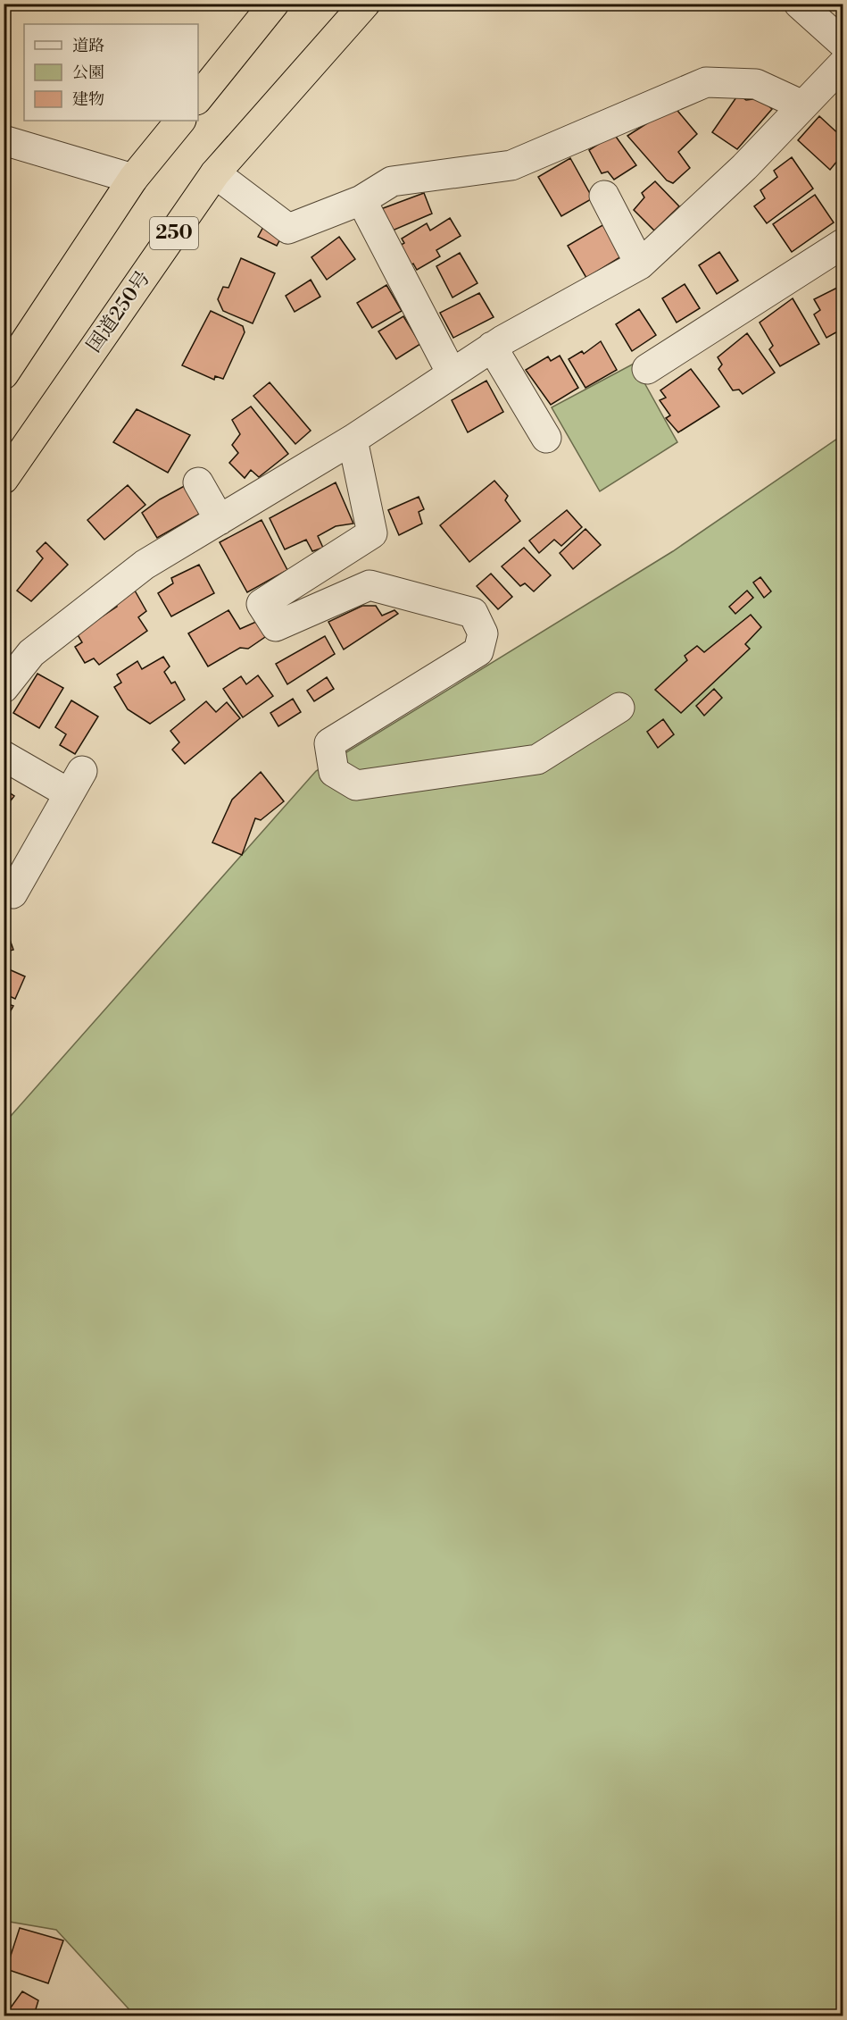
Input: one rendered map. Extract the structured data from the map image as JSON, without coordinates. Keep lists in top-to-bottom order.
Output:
{
  "streets": {
    "highway": ["250", "国道250号"]
  },
  "legend": ["道路", "公園", "建物"]
}
